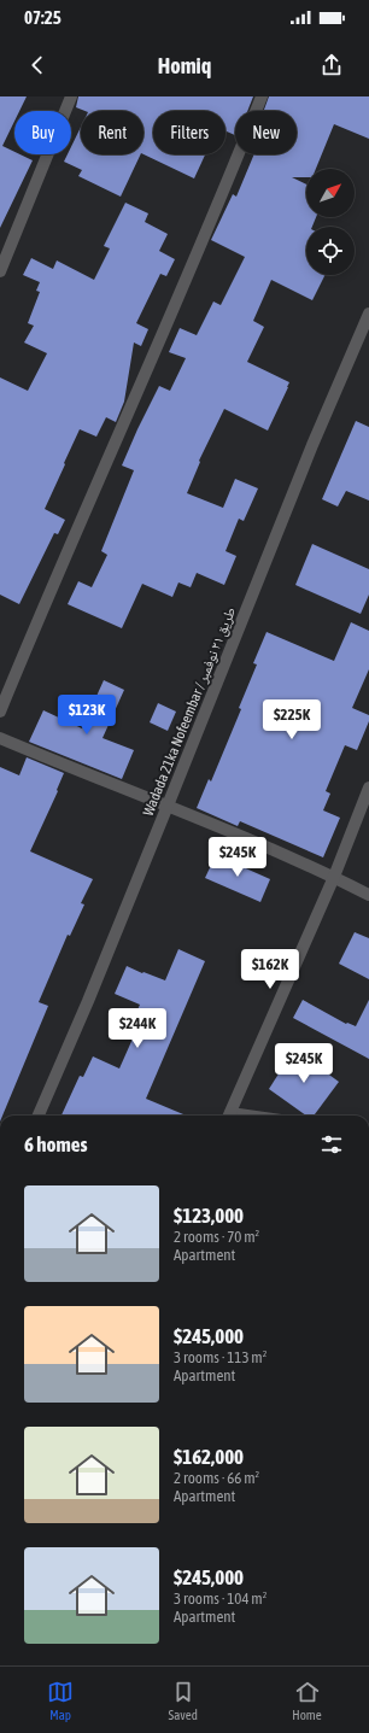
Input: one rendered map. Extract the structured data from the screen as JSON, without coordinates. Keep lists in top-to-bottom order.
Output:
{
  "streets": {
    "street": ["Wadada 21ka Nofeembar / طريق ٢١ نوفمبر"]
  },
  "north": "top right",
  "page": {
    "status": "07:25",
    "header": "Homiq",
    "chip": [
      "Buy",
      "Rent",
      "Filters",
      "New"
    ],
    "price": [
      "$123K",
      "$225K",
      "$245K",
      "$162K",
      "$244K",
      "$245K"
    ],
    "heading": "6 homes",
    "list": [
      {
        "name": "$123,000",
        "note": "2 rooms · 70 m² · Apartment"
      },
      {
        "name": "$245,000",
        "note": "3 rooms · 113 m² · Apartment"
      },
      {
        "name": "$162,000",
        "note": "2 rooms · 66 m² · Apartment"
      },
      {
        "name": "$245,000",
        "note": "3 rooms · 104 m² · Apartment"
      }
    ],
    "tabs": ["Map", "Saved", "Home"]
  }
}
